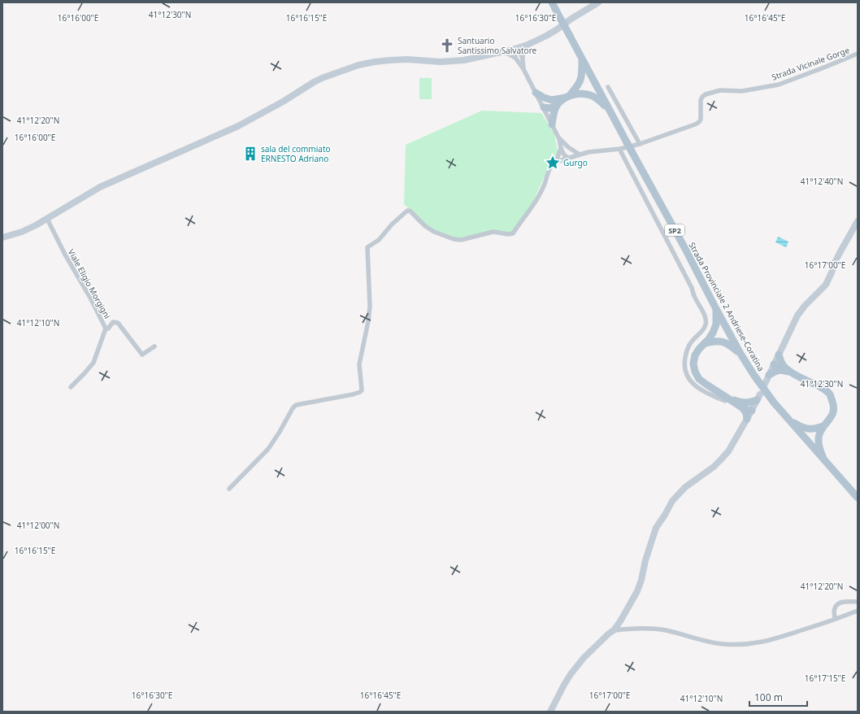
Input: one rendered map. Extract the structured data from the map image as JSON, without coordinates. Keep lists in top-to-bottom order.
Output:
{
  "streets": {
    "main road": ["SP2", "Strada Provinciale 2 Andriese-Coratina"],
    "street": ["Strada Vicinale Gorge", "Viale Eligio Morgigni"]
  },
  "places": {
    "church": ["Santuario Santissimo Salvatore"],
    "building": ["sala del commiato ERNESTO Adriano"],
    "place": ["Gurgo"]
  },
  "scale_bar": "100 m",
  "coordinates": [
    "41°12'30\"N",
    "16°16'00\"E",
    "16°16'15\"E",
    "16°16'30\"E",
    "16°16'45\"E",
    "41°12'20\"N",
    "41°12'40\"N",
    "16°17'00\"E",
    "41°12'10\"N",
    "41°12'00\"N",
    "16°17'15\"E"
  ]
}
